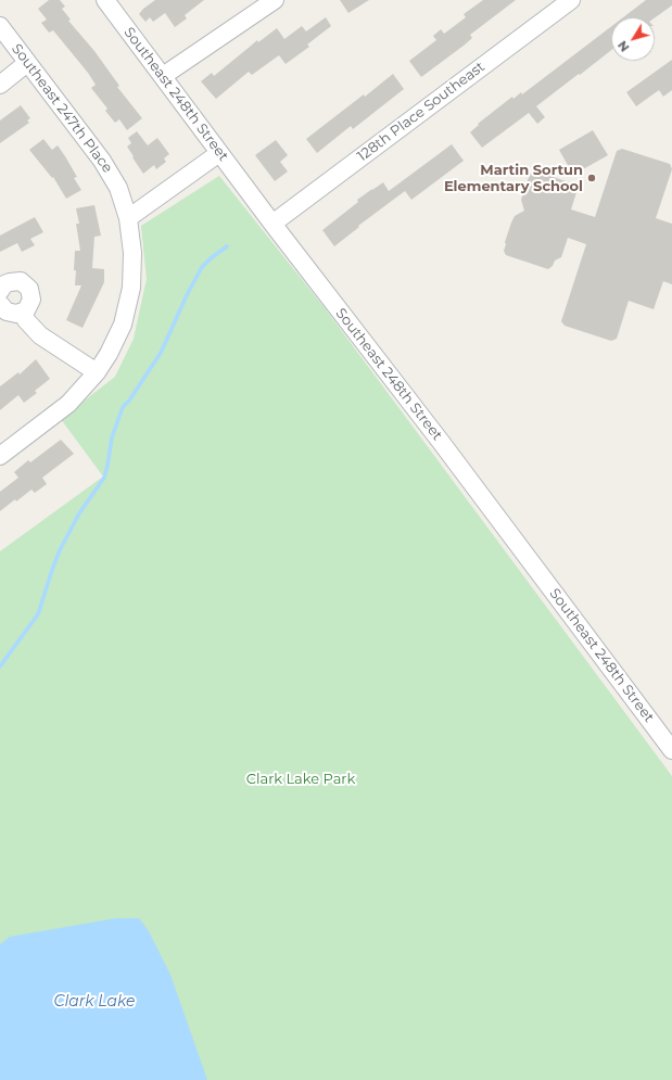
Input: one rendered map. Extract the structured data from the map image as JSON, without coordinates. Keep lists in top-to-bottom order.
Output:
{
  "streets": {
    "street": ["Southeast 248th Street", "Southeast 247th Place", "128th Place Southeast"]
  },
  "crossings": [
    ["Southeast 248th Street", "128th Place Southeast"]
  ],
  "water": ["Clark Lake"],
  "parks": ["Clark Lake Park"],
  "places": ["Martin Sortun Elementary School"],
  "north": "bottom left"
}
